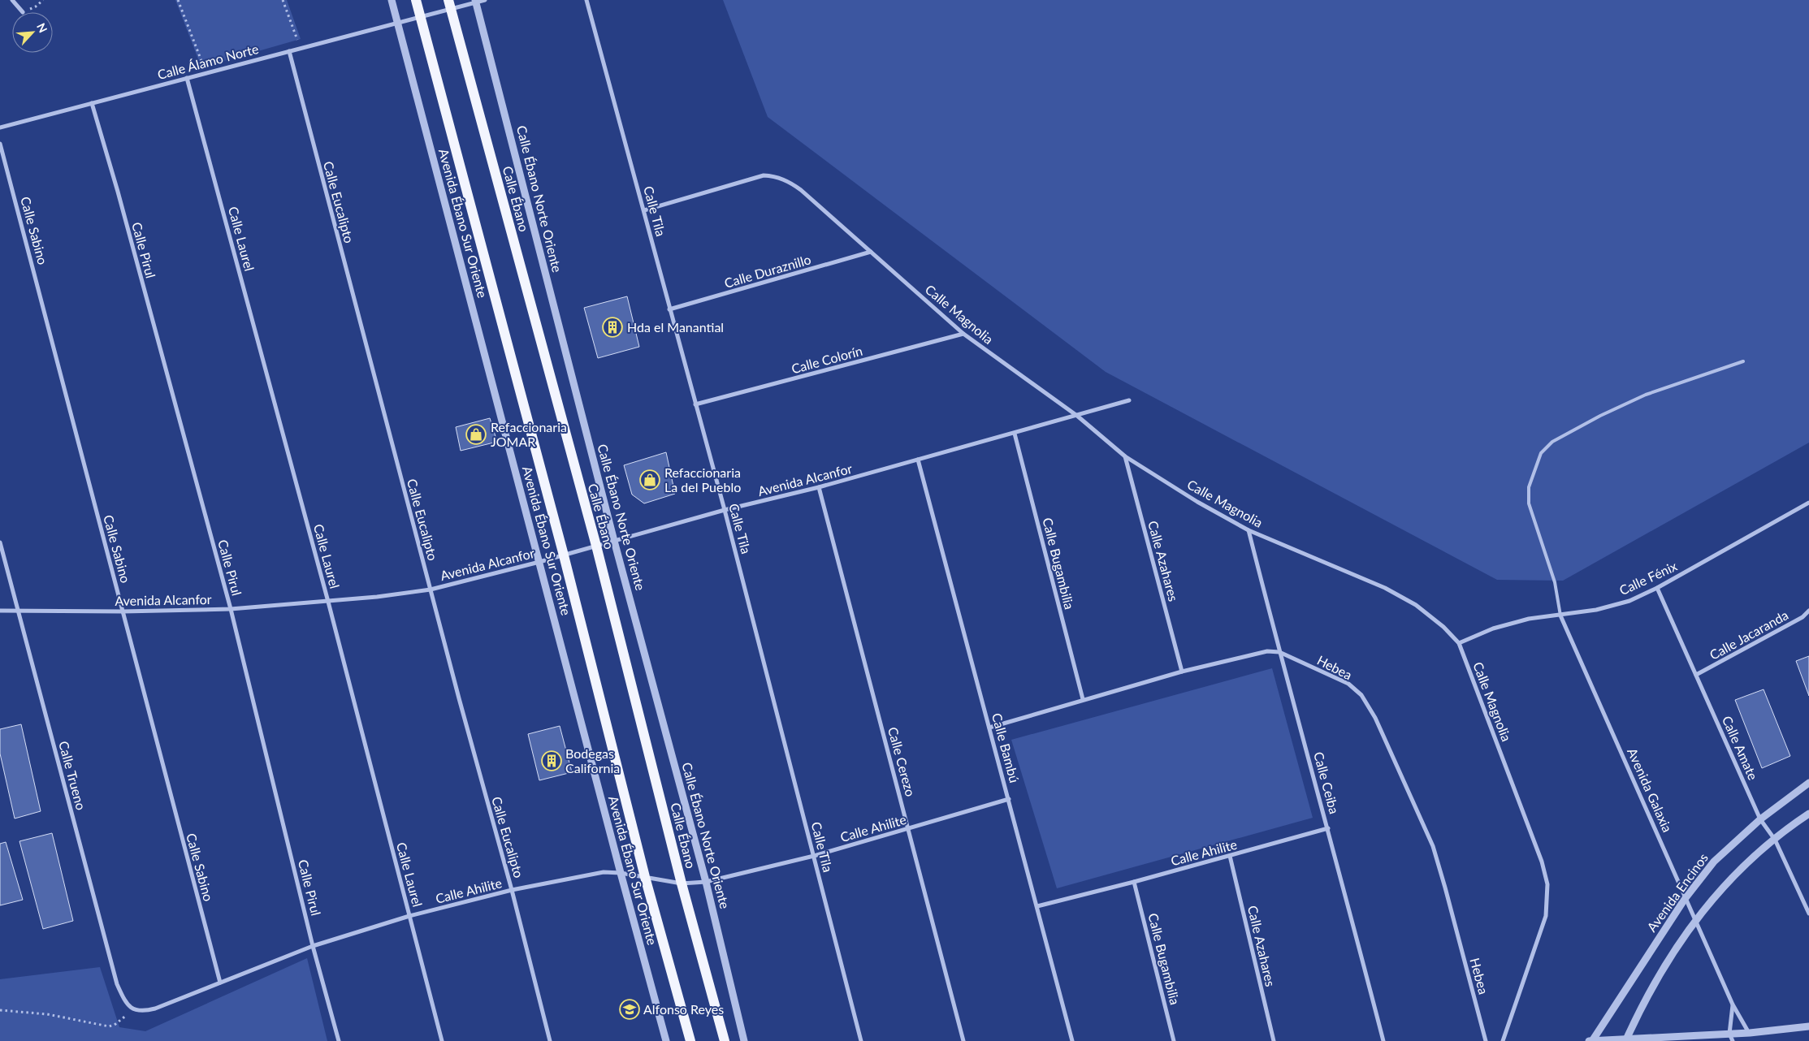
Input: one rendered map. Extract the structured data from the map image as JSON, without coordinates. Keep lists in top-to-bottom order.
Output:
{
  "streets": {
    "main road": ["Calle Ébano"],
    "street": [
      "Calle Álamo Norte",
      "Calle Ébano Norte Oriente",
      "Calle Eucalipto",
      "Calle Tila",
      "Avenida Ébano Sur Oriente",
      "Calle Sabino",
      "Calle Laurel",
      "Calle Pirul",
      "Calle Duraznillo",
      "Calle Magnolia",
      "Calle Colorín",
      "Avenida Alcanfor",
      "Calle Azahares",
      "Calle Bugambilia",
      "Calle Fénix",
      "Calle Jacaranda",
      "Hebea",
      "Calle Bambú",
      "Calle Amate",
      "Calle Cerezo",
      "Calle Trueno",
      "Calle Ceiba",
      "Avenida Galaxia",
      "Calle Ahilite",
      "Avenida Encinos"
    ]
  },
  "crossings": [
    ["Calle Álamo Norte", "Calle Ébano"],
    ["Calle Álamo Norte", "Calle Ébano Norte Oriente"],
    ["Calle Álamo Norte", "Calle Eucalipto"],
    ["Calle Álamo Norte", "Avenida Ébano Sur Oriente"],
    ["Calle Álamo Norte", "Calle Laurel"],
    ["Calle Álamo Norte", "Calle Pirul"],
    ["Calle Ébano", "Avenida Alcanfor"],
    ["Calle Ébano", "Calle Ahilite"],
    ["Calle Ébano Norte Oriente", "Avenida Alcanfor"],
    ["Calle Ébano Norte Oriente", "Calle Ahilite"],
    ["Calle Eucalipto", "Avenida Alcanfor"],
    ["Calle Eucalipto", "Calle Ahilite"],
    ["Calle Tila", "Calle Duraznillo"],
    ["Calle Tila", "Calle Magnolia"],
    ["Calle Tila", "Calle Colorín"],
    ["Calle Tila", "Avenida Alcanfor"],
    ["Calle Tila", "Calle Ahilite"],
    ["Avenida Ébano Sur Oriente", "Avenida Alcanfor"],
    ["Avenida Ébano Sur Oriente", "Calle Ahilite"],
    ["Calle Sabino", "Avenida Alcanfor"],
    ["Calle Sabino", "Calle Ahilite"],
    ["Calle Laurel", "Avenida Alcanfor"],
    ["Calle Laurel", "Calle Ahilite"],
    ["Calle Pirul", "Avenida Alcanfor"],
    ["Calle Pirul", "Calle Ahilite"],
    ["Calle Duraznillo", "Calle Magnolia"],
    ["Calle Magnolia", "Calle Colorín"],
    ["Calle Magnolia", "Avenida Alcanfor"],
    ["Calle Magnolia", "Calle Azahares"],
    ["Calle Magnolia", "Calle Fénix"],
    ["Calle Magnolia", "Calle Ceiba"],
    ["Avenida Alcanfor", "Calle Bugambilia"],
    ["Avenida Alcanfor", "Calle Bambú"],
    ["Avenida Alcanfor", "Calle Cerezo"],
    ["Avenida Alcanfor", "Calle Trueno"],
    ["Calle Azahares", "Hebea"],
    ["Calle Azahares", "Calle Ahilite"],
    ["Calle Bugambilia", "Hebea"],
    ["Calle Bugambilia", "Calle Ahilite"],
    ["Calle Fénix", "Calle Amate"],
    ["Calle Fénix", "Avenida Galaxia"],
    ["Calle Jacaranda", "Calle Amate"],
    ["Hebea", "Calle Bambú"],
    ["Hebea", "Calle Ceiba"],
    ["Calle Bambú", "Calle Ahilite"],
    ["Calle Amate", "Avenida Encinos"],
    ["Calle Cerezo", "Calle Ahilite"],
    ["Calle Trueno", "Calle Ahilite"],
    ["Calle Ceiba", "Calle Ahilite"],
    ["Avenida Galaxia", "Avenida Encinos"]
  ],
  "places": {
    "building": ["Hda el Manantial", "Bodegas California"],
    "shop": ["Refaccionaria JOMAR", "Refaccionaria La del Pueblo"],
    "school or university": ["Alfonso Reyes"]
  },
  "north": "top right"
}
